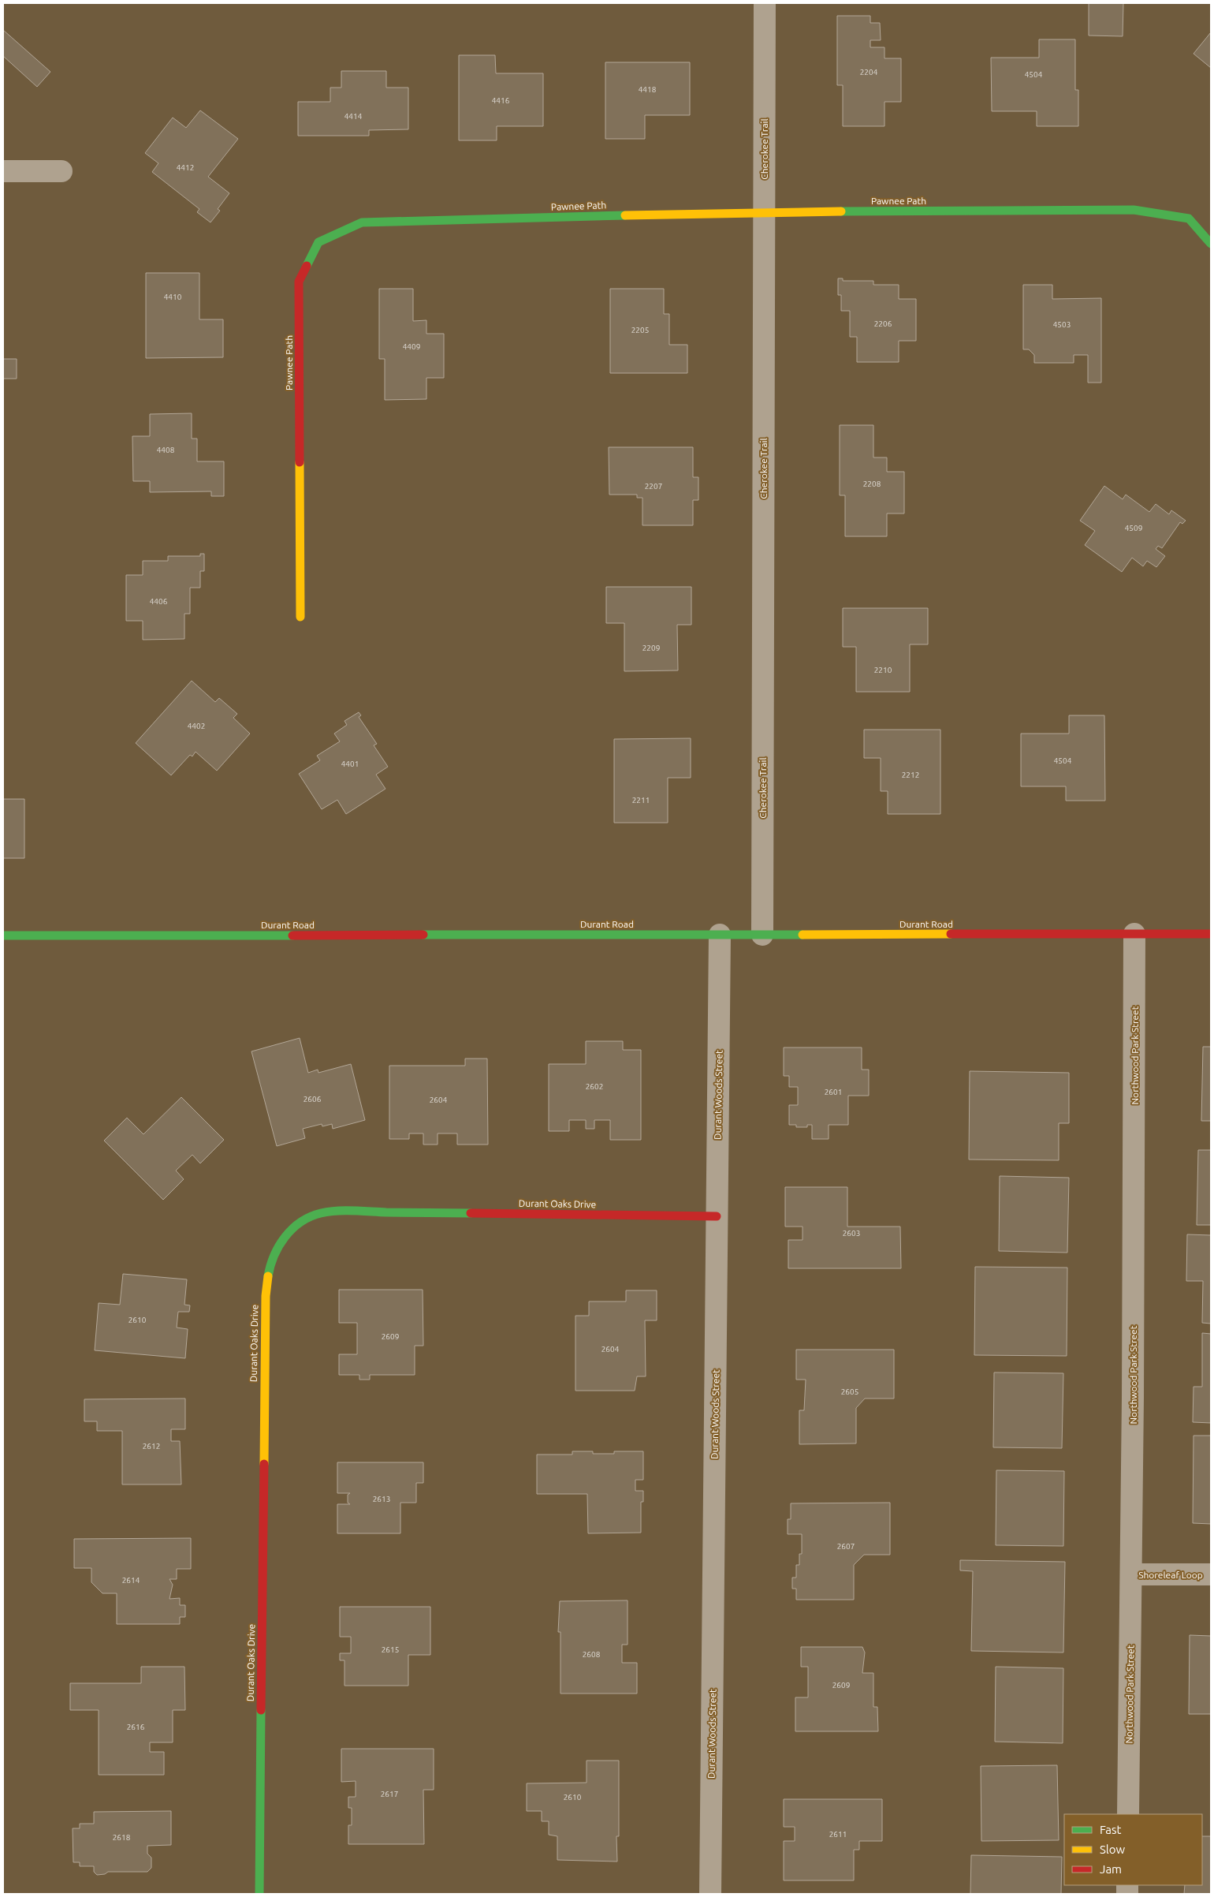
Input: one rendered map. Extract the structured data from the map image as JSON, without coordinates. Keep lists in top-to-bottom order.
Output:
{
  "streets": {
    "street": [
      "Cherokee Trail",
      "Pawnee Path",
      "Durant Road",
      "Northwood Park Street",
      "Durant Woods Street",
      "Durant Oaks Drive",
      "Shoreleaf Loop"
    ]
  },
  "crossings": [
    ["Cherokee Trail", "Pawnee Path"],
    ["Cherokee Trail", "Durant Road"],
    ["Durant Road", "Northwood Park Street"],
    ["Durant Road", "Durant Woods Street"],
    ["Northwood Park Street", "Shoreleaf Loop"],
    ["Durant Woods Street", "Durant Oaks Drive"]
  ],
  "house_numbers": [
    "2204",
    "4504",
    "4418",
    "4416",
    "4414",
    "4412",
    "4410",
    "2206",
    "4503",
    "2205",
    "4409",
    "4408",
    "2208",
    "2207",
    "4509",
    "4406",
    "2209",
    "2210",
    "4402",
    "4504",
    "4401",
    "2212",
    "2211",
    "2602",
    "2601",
    "2606",
    "2604",
    "2603",
    "2610",
    "2609",
    "2604",
    "2605",
    "2612",
    "2613",
    "2607",
    "2614",
    "2615",
    "2608",
    "2609",
    "2616",
    "2617",
    "2610",
    "2611",
    "2618"
  ],
  "legend": ["Fast", "Slow", "Jam"]
}
